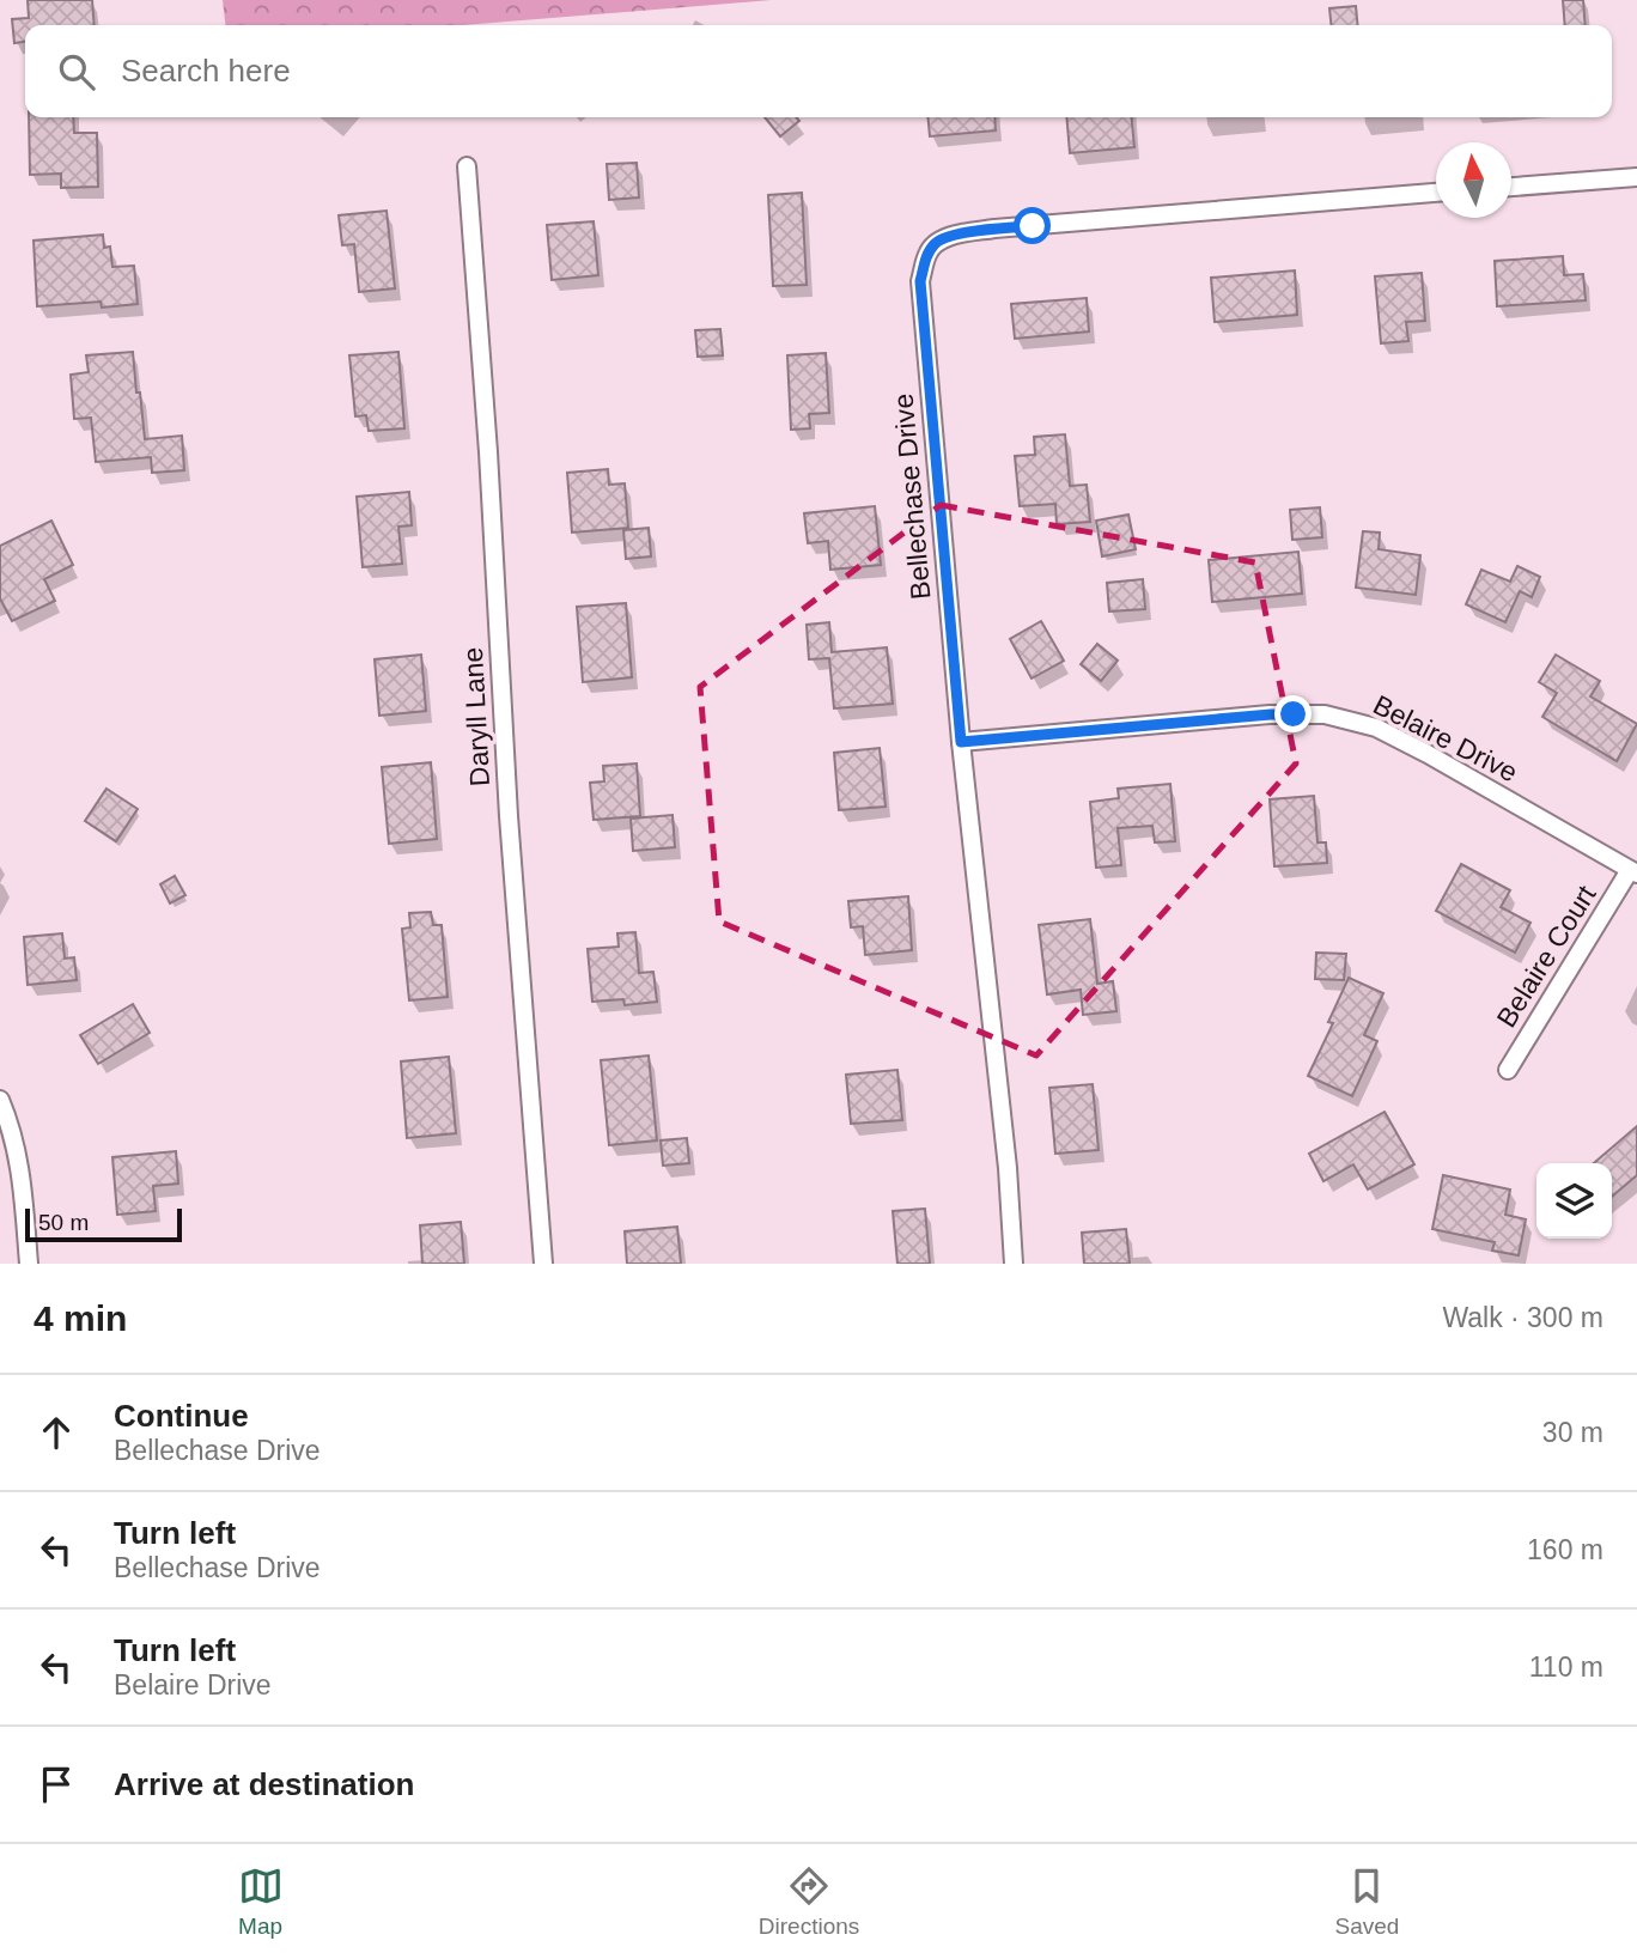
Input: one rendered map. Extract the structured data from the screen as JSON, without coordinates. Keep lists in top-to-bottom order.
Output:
{
  "streets": {
    "street": [
      "Bellechase Drive",
      "Daryll Lane",
      "Belaire Drive",
      "Belaire Court"
    ]
  },
  "crossings": [
    ["Bellechase Drive", "Belaire Drive"],
    ["Belaire Drive", "Belaire Court"]
  ],
  "scale_bar": "50 m",
  "north": "top",
  "page": {
    "search": "Search here",
    "scale": "50 m",
    "heading": ["4 min", "Walk · 300 m"],
    "list": [
      ["Continue", "Bellechase Drive", "30 m"],
      ["Turn left", "Bellechase Drive", "160 m"],
      ["Turn left", "Belaire Drive", "110 m"],
      "Arrive at destination"
    ],
    "nav": ["Map", "Directions", "Saved"]
  }
}
